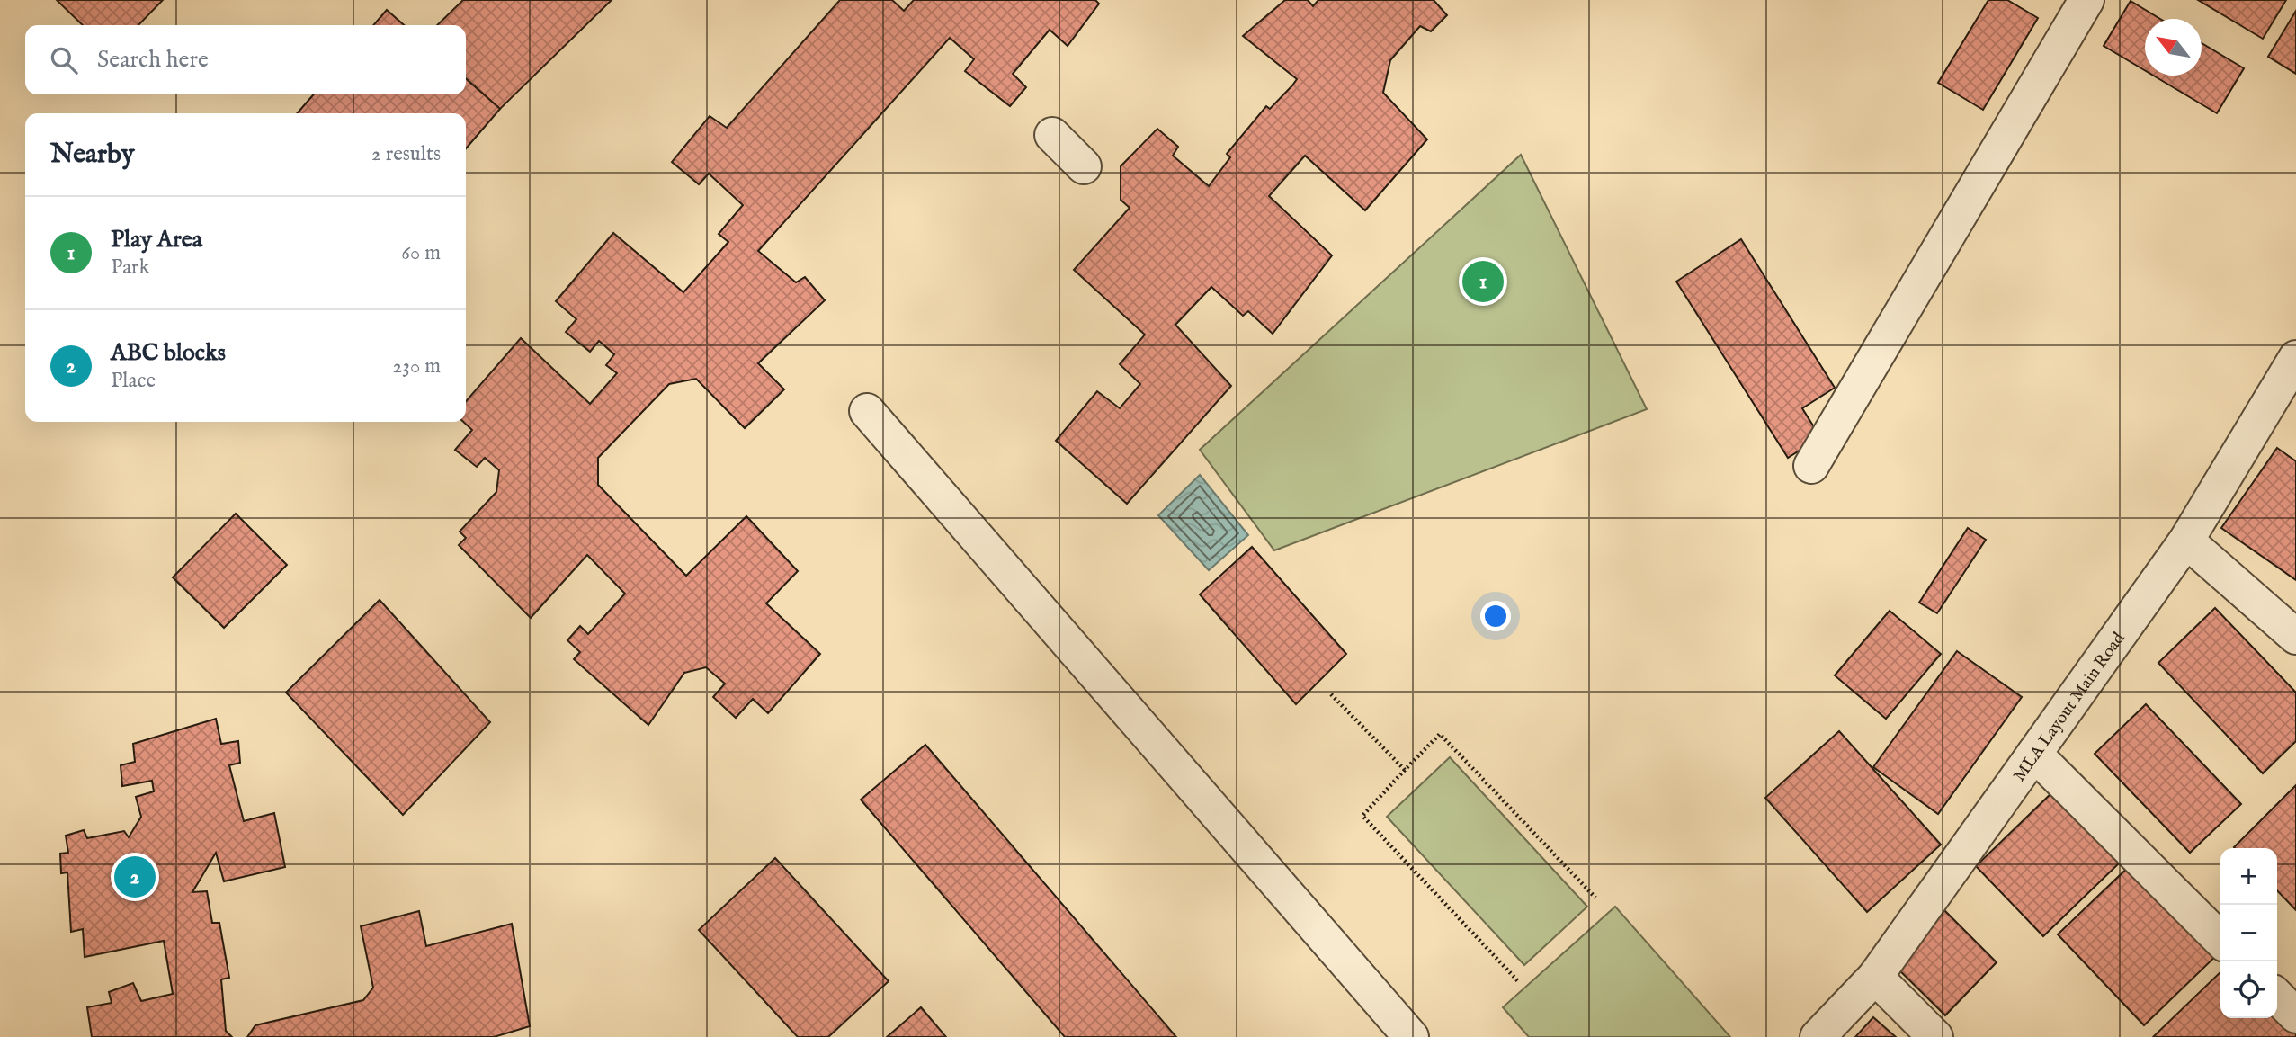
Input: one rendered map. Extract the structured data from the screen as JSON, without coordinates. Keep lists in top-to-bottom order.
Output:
{
  "streets": {
    "street": ["MLA Layout Main Road"]
  },
  "north": "top left",
  "page": {
    "search": "Search here",
    "heading": ["Nearby", "2 results"],
    "list": [
      {
        "mark": "1",
        "name": "Play Area",
        "note": "Park",
        "value": "60 m"
      },
      {
        "mark": "2",
        "name": "ABC blocks",
        "note": "Place",
        "value": "230 m"
      }
    ],
    "pins": ["1", "2"],
    "map_buttons": ["+", "−"]
  }
}
